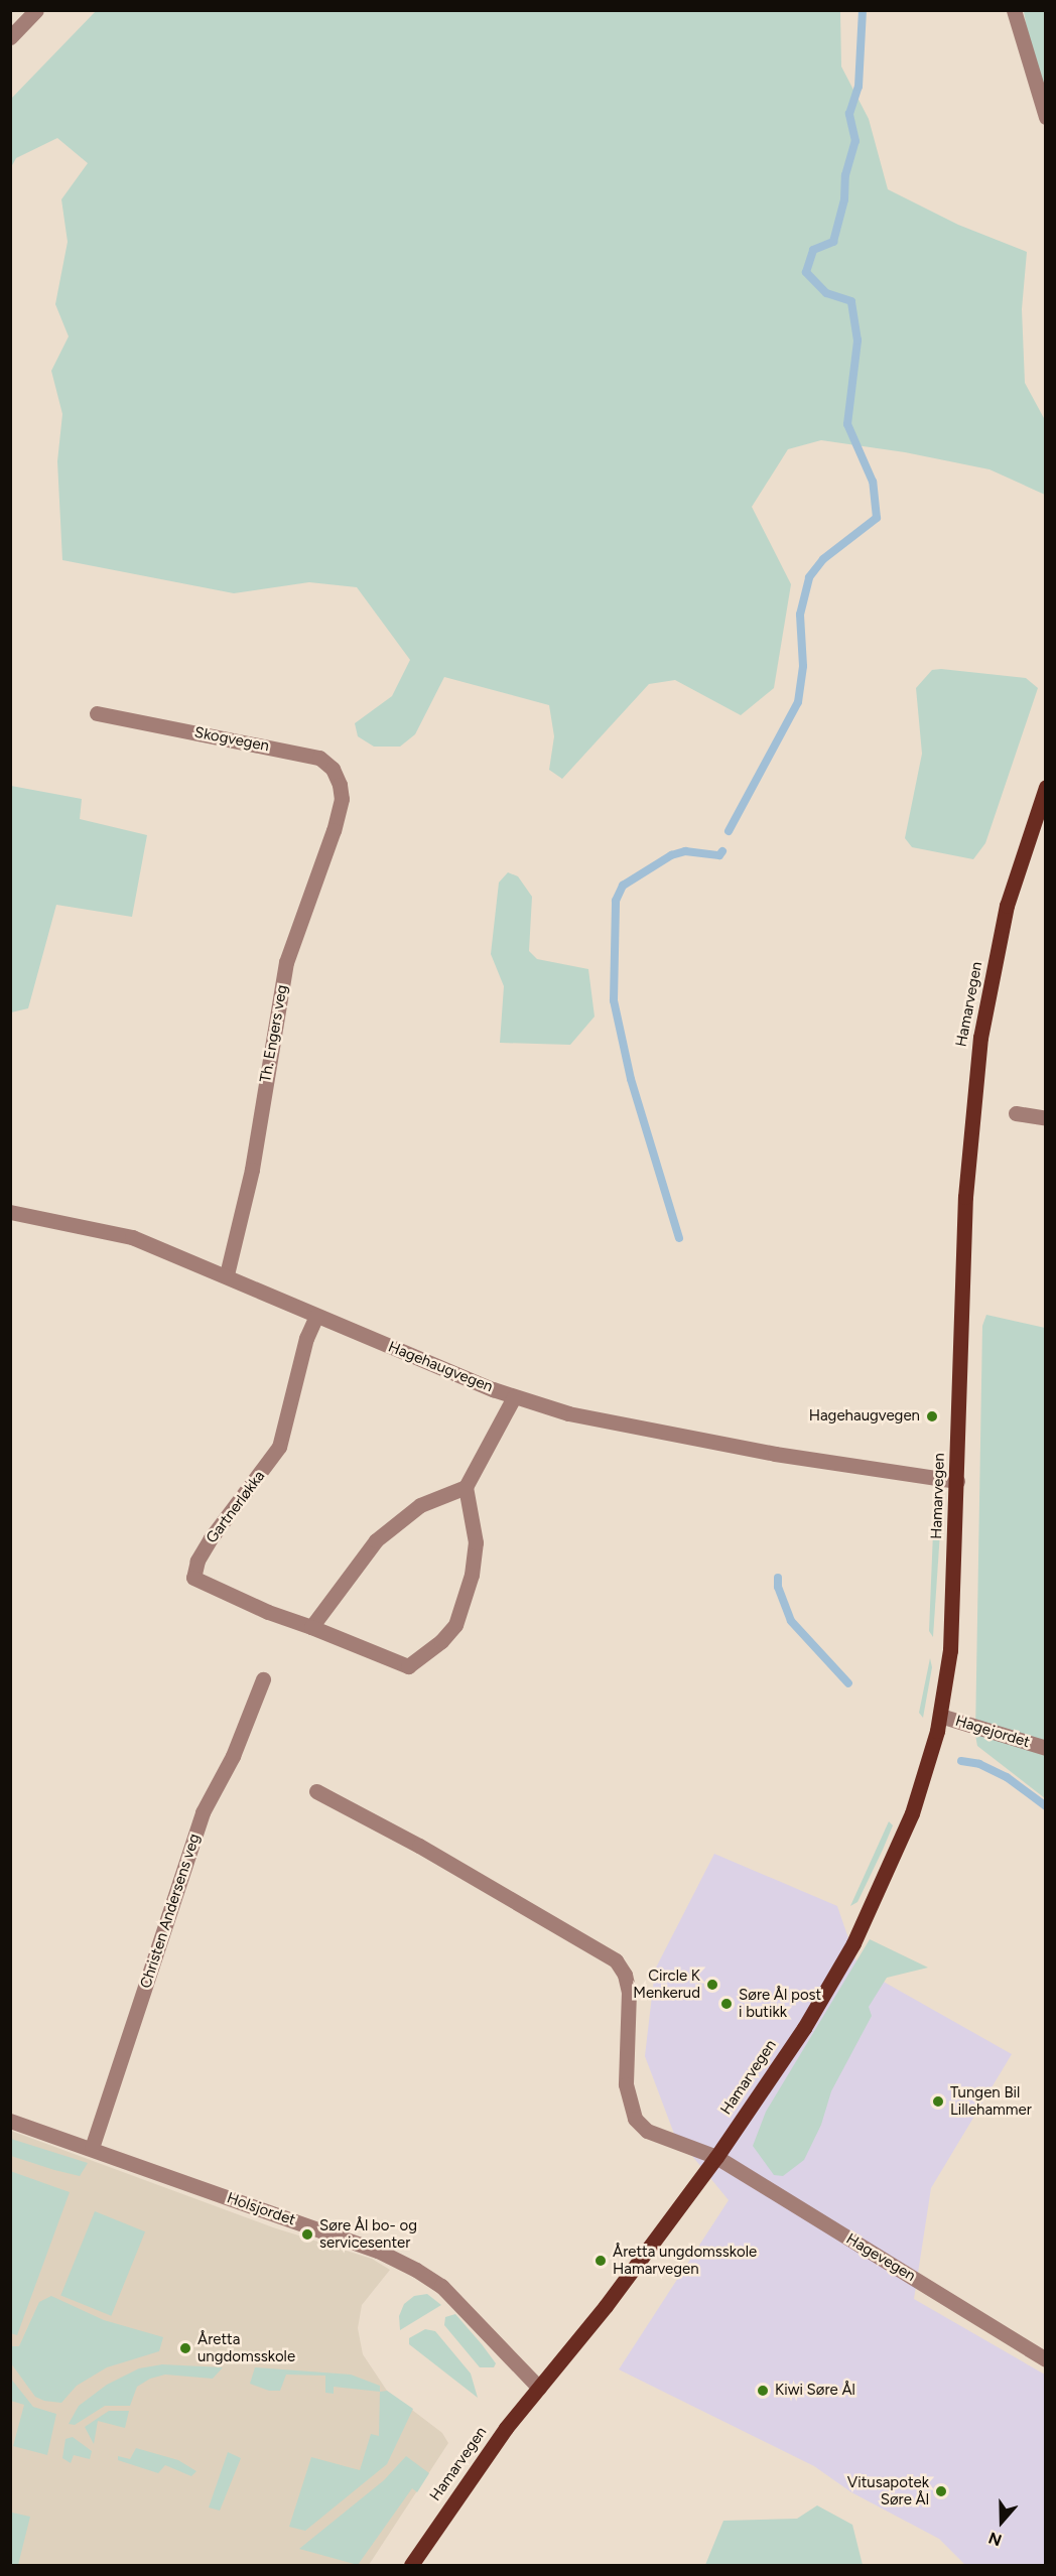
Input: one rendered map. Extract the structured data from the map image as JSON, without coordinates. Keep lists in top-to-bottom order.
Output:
{
  "streets": {
    "main road": ["Hamarvegen"],
    "street": [
      "Skogvegen",
      "Th. Engers veg",
      "Hagehaugvegen",
      "Gartnerløkka",
      "Hagejordet",
      "Christen Andersens veg",
      "Holsjordet",
      "Hagevegen"
    ]
  },
  "crossings": [
    ["Skogvegen", "Th. Engers veg"],
    ["Hamarvegen", "Hagehaugvegen"],
    ["Hamarvegen", "Hagejordet"],
    ["Hamarvegen", "Holsjordet"],
    ["Hamarvegen", "Hagevegen"],
    ["Th. Engers veg", "Hagehaugvegen"],
    ["Hagehaugvegen", "Gartnerløkka"],
    ["Christen Andersens veg", "Holsjordet"]
  ],
  "places": [
    "Hagehaugvegen",
    "Circle K Menkerud",
    "Søre Ål post i butikk",
    "Tungen Bil Lillehammer",
    "Søre Ål bo- og servicesenter",
    "Åretta ungdomsskole Hamarvegen",
    "Åretta ungdomsskole",
    "Kiwi Søre Ål",
    "Vitusapotek Søre Ål"
  ],
  "north": "bottom"
}
